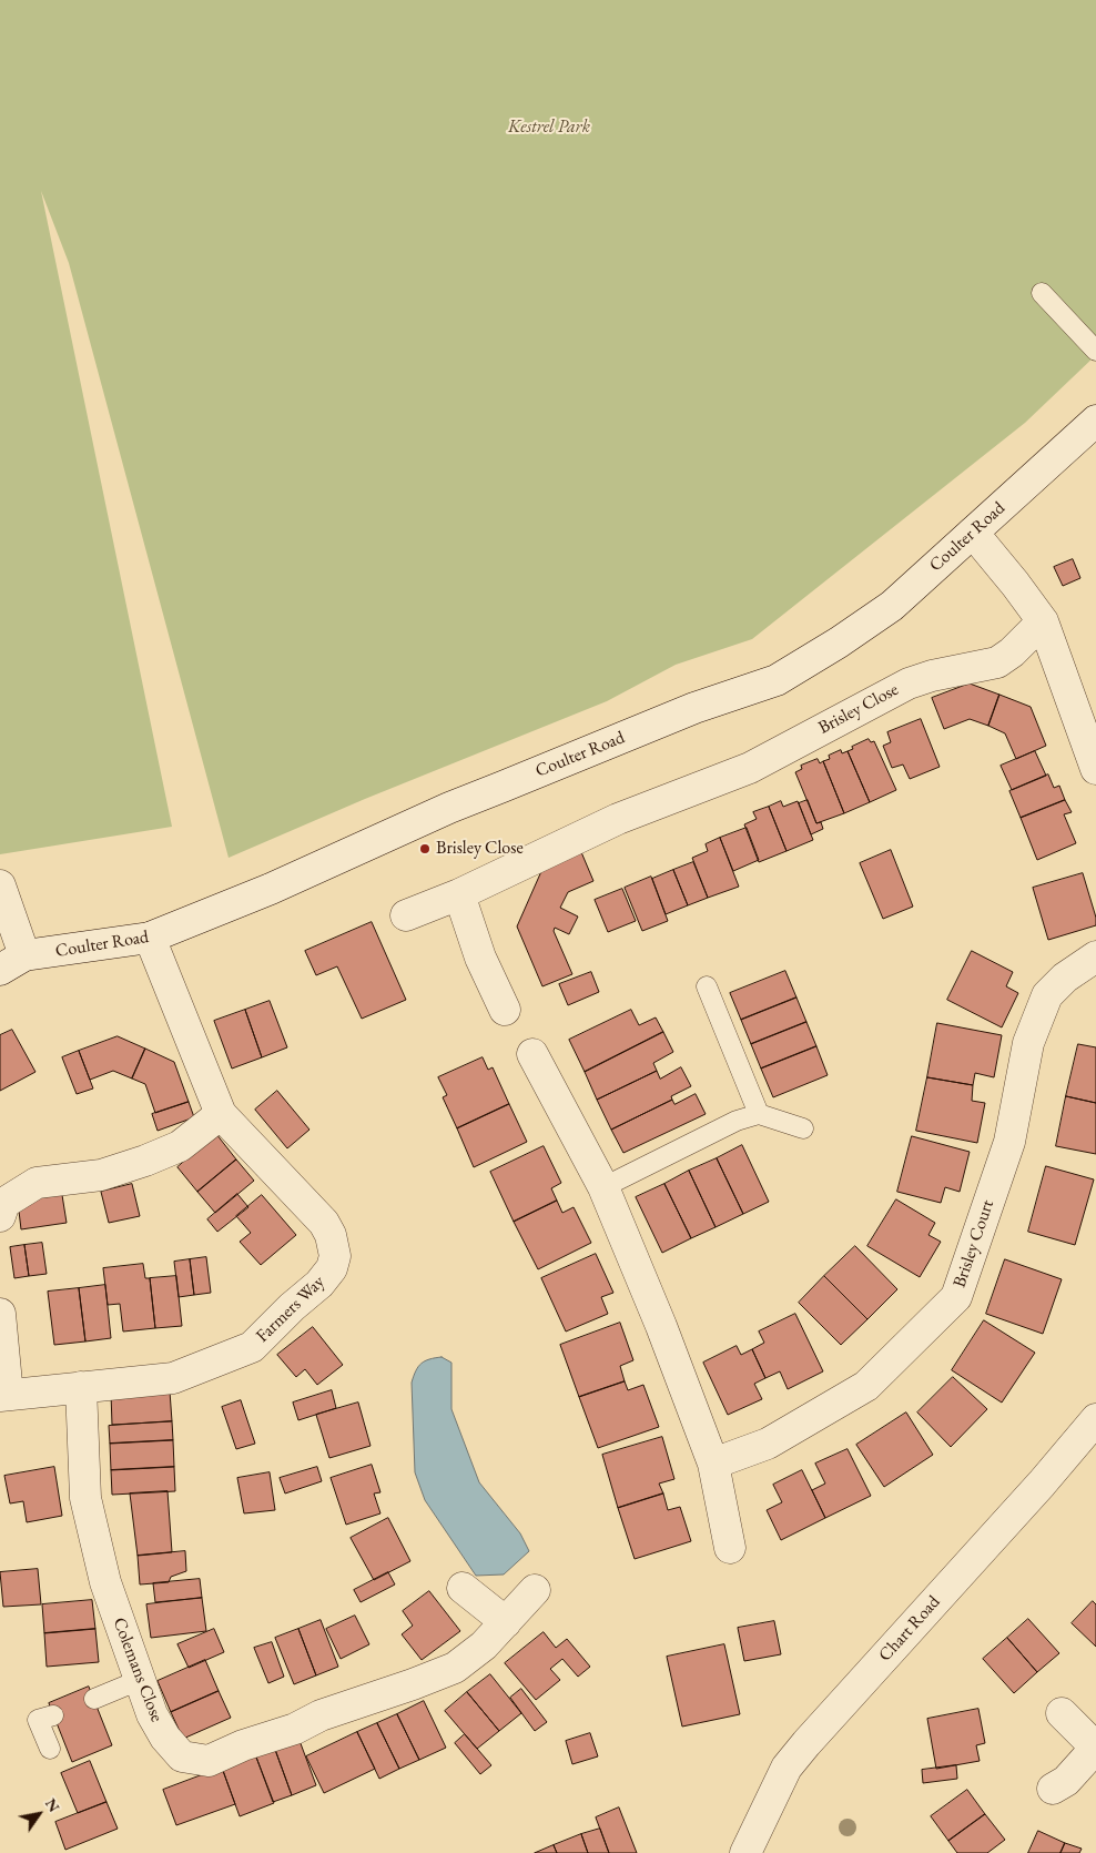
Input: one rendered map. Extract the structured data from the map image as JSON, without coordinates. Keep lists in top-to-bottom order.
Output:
{
  "streets": {
    "street": [
      "Coulter Road",
      "Brisley Close",
      "Brisley Court",
      "Farmers Way",
      "Chart Road",
      "Colemans Close"
    ]
  },
  "crossings": [
    ["Coulter Road", "Farmers Way"],
    ["Farmers Way", "Colemans Close"]
  ],
  "parks": ["Kestrel Park"],
  "places": ["Brisley Close"],
  "north": "top right"
}
